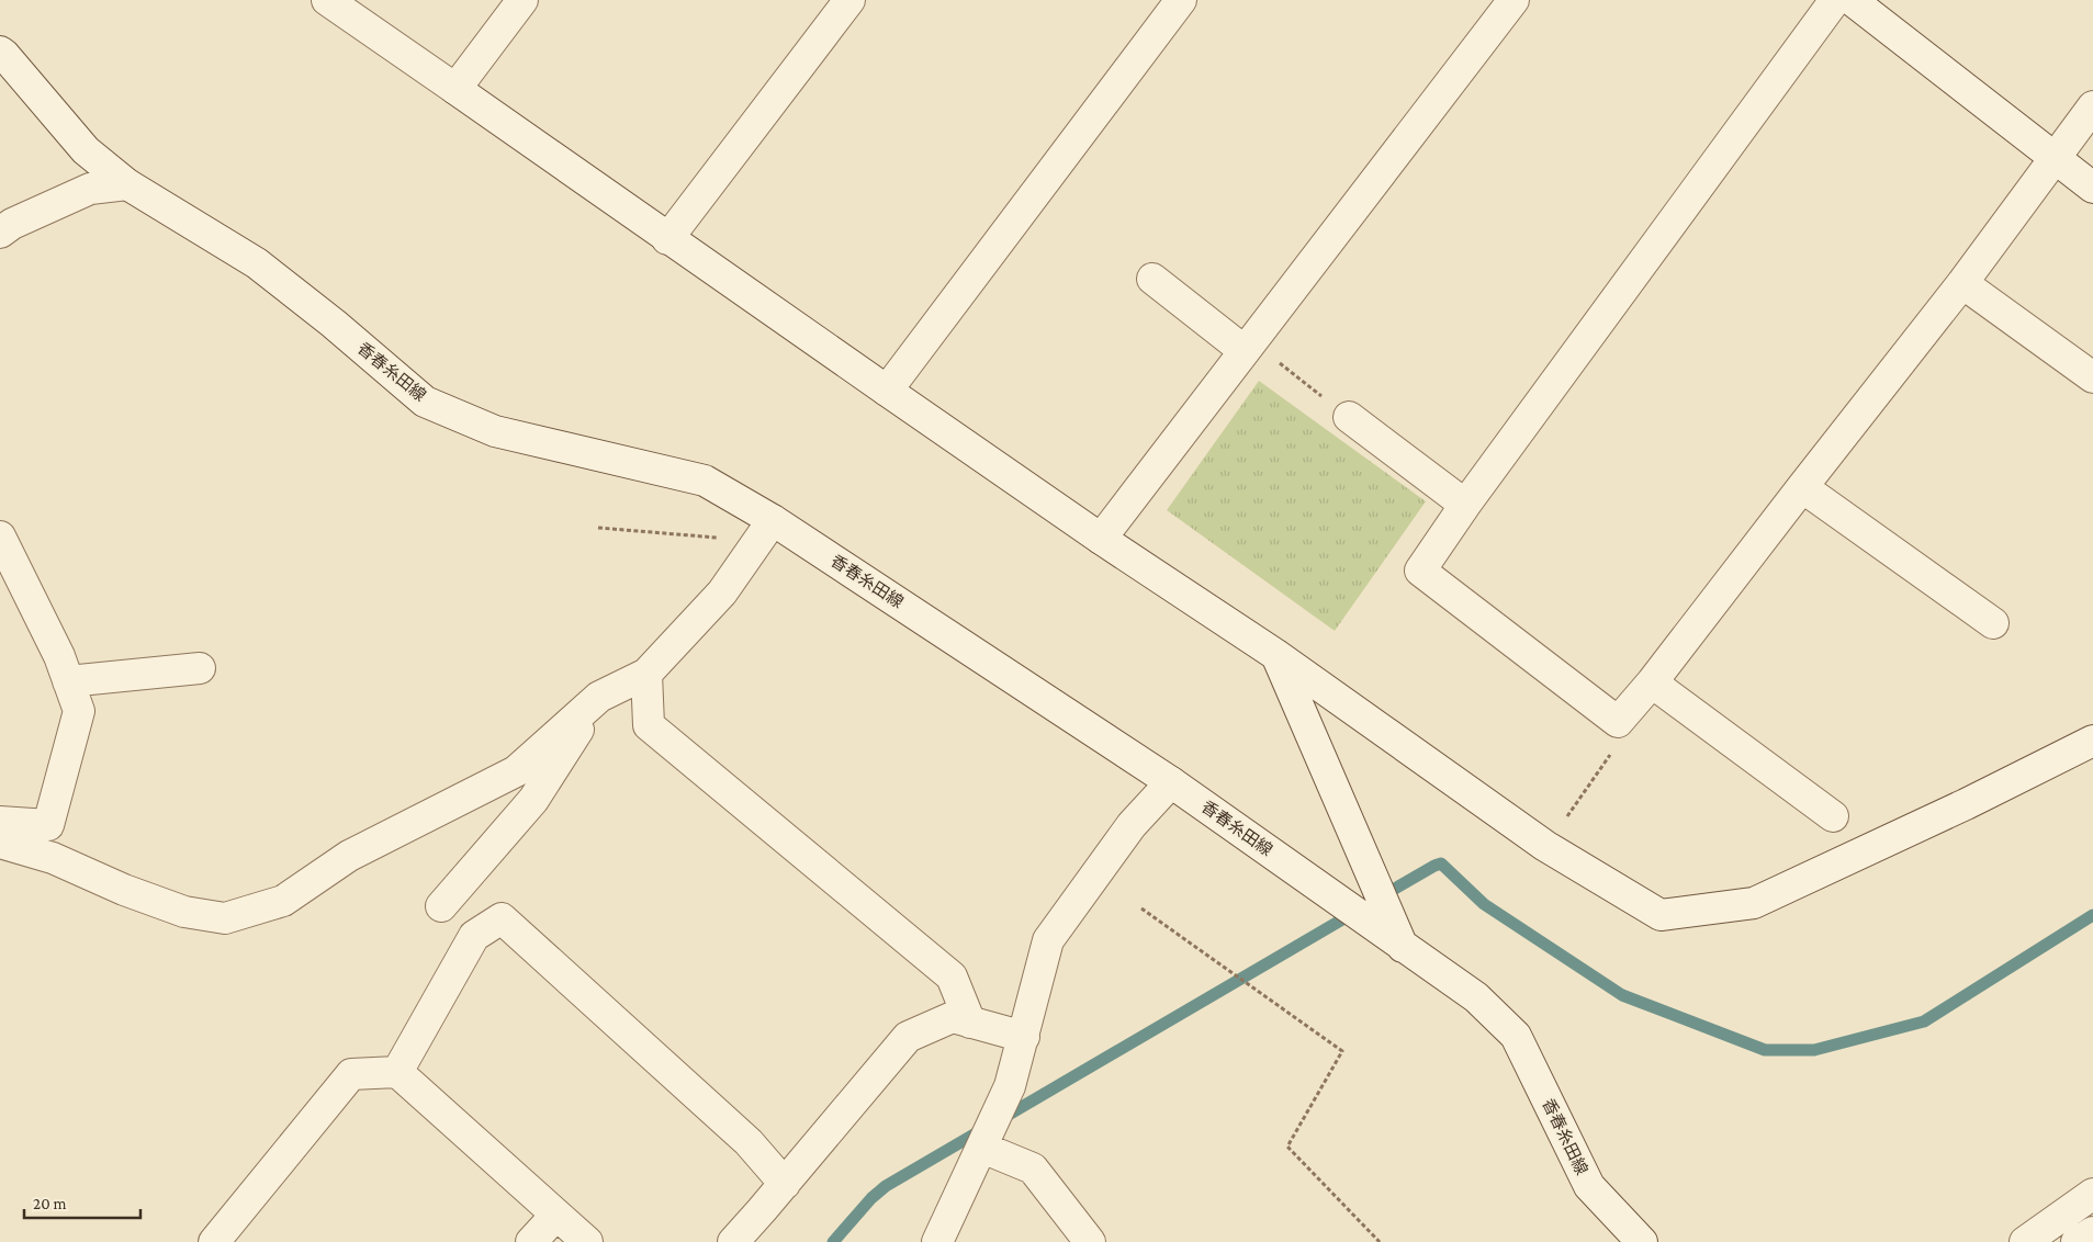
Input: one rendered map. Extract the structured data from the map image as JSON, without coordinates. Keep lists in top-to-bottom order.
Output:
{
  "streets": {
    "street": ["香春糸田線"]
  },
  "scale_bar": "20 m"
}
